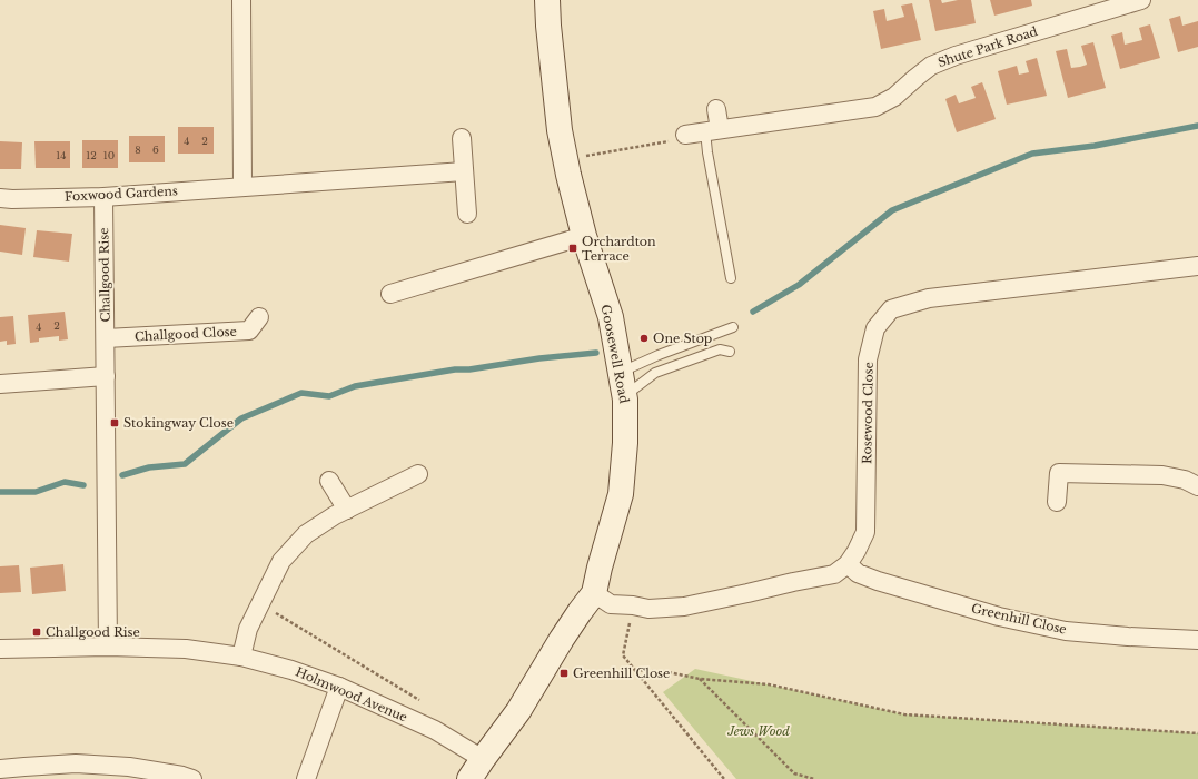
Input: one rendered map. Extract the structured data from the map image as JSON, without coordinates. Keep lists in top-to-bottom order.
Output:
{
  "streets": {
    "street": [
      "Shute Park Road",
      "Foxwood Gardens",
      "Challgood Rise",
      "Challgood Close",
      "Goosewell Road",
      "Rosewood Close",
      "Greenhill Close",
      "Holmwood Avenue"
    ]
  },
  "crossings": [
    ["Foxwood Gardens", "Challgood Rise"],
    ["Challgood Rise", "Challgood Close"],
    ["Challgood Rise", "Holmwood Avenue"],
    ["Goosewell Road", "Rosewood Close"],
    ["Goosewell Road", "Holmwood Avenue"],
    ["Rosewood Close", "Greenhill Close"]
  ],
  "parks": ["Jews Wood"],
  "places": {
    "transit": [
      "Orchardton Terrace",
      "Stokingway Close",
      "Challgood Rise",
      "Greenhill Close"
    ],
    "other": ["One Stop"]
  },
  "house_numbers": [
    "4",
    "2",
    "8",
    "6",
    "14",
    "12",
    "10",
    "2",
    "4"
  ]
}
